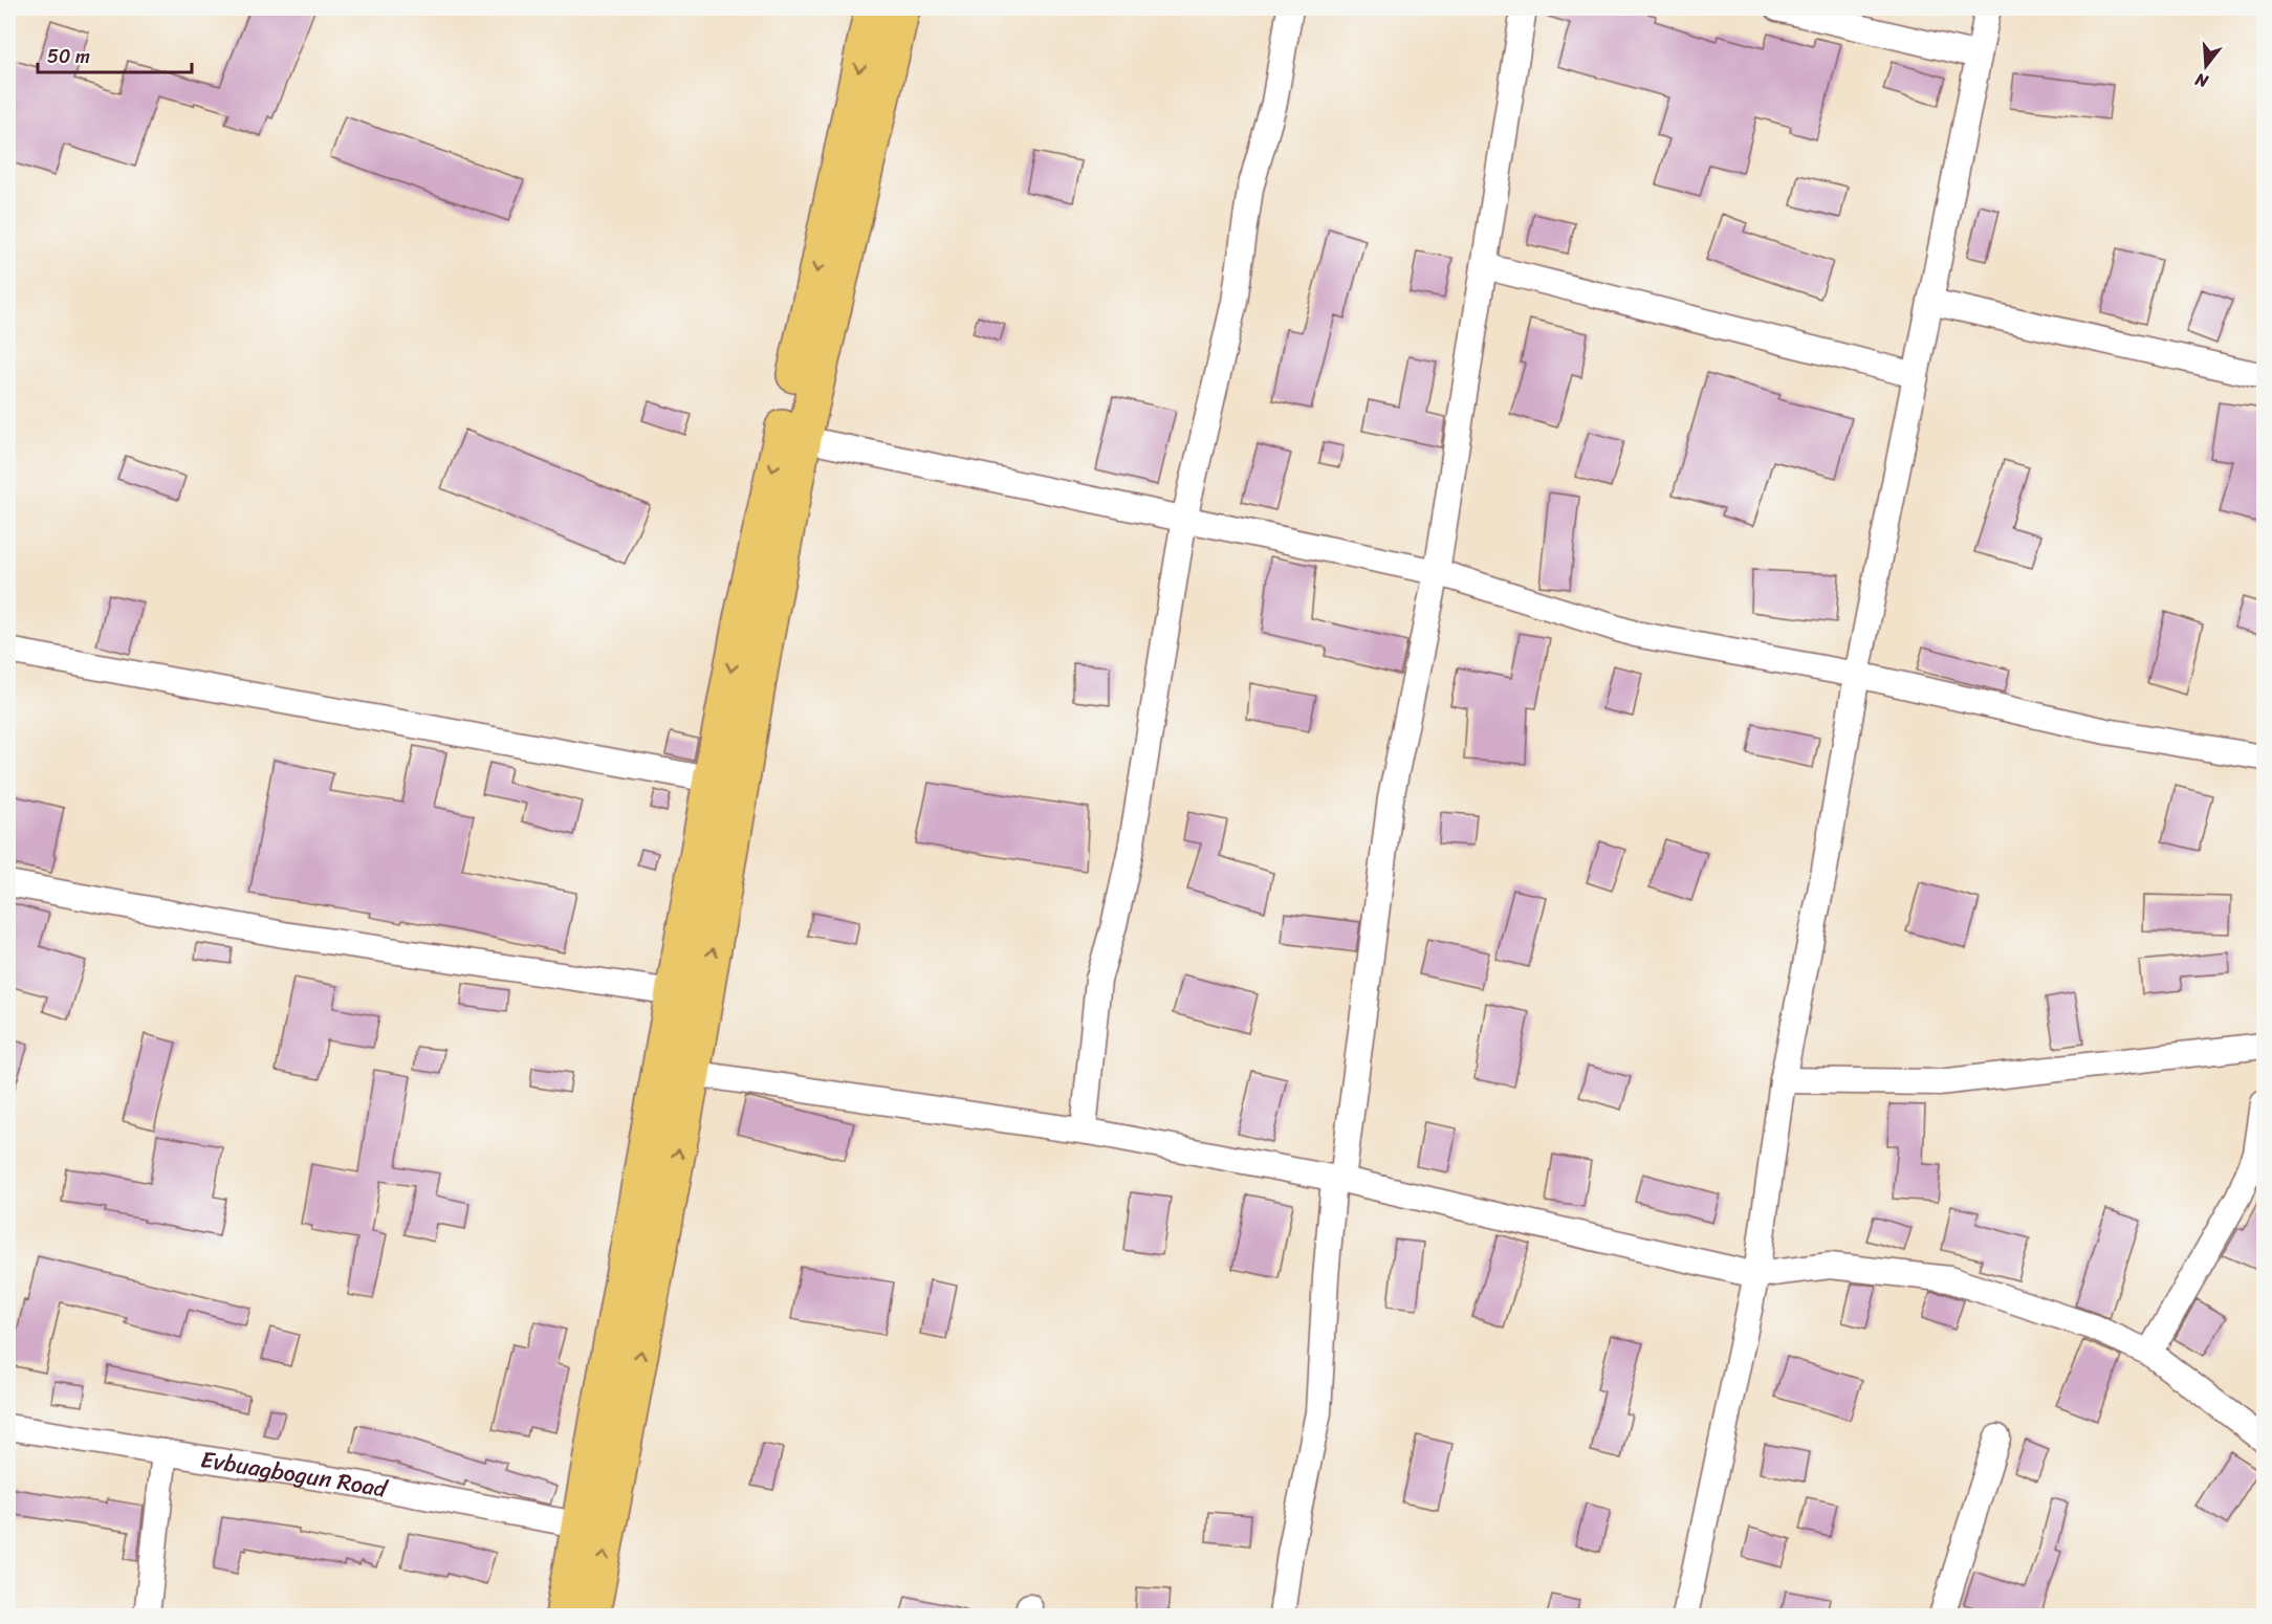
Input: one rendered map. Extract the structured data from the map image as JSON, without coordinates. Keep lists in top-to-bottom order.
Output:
{
  "streets": {
    "street": ["Evbuagbogun Road"]
  },
  "scale_bar": "50 m",
  "north": "bottom"
}
